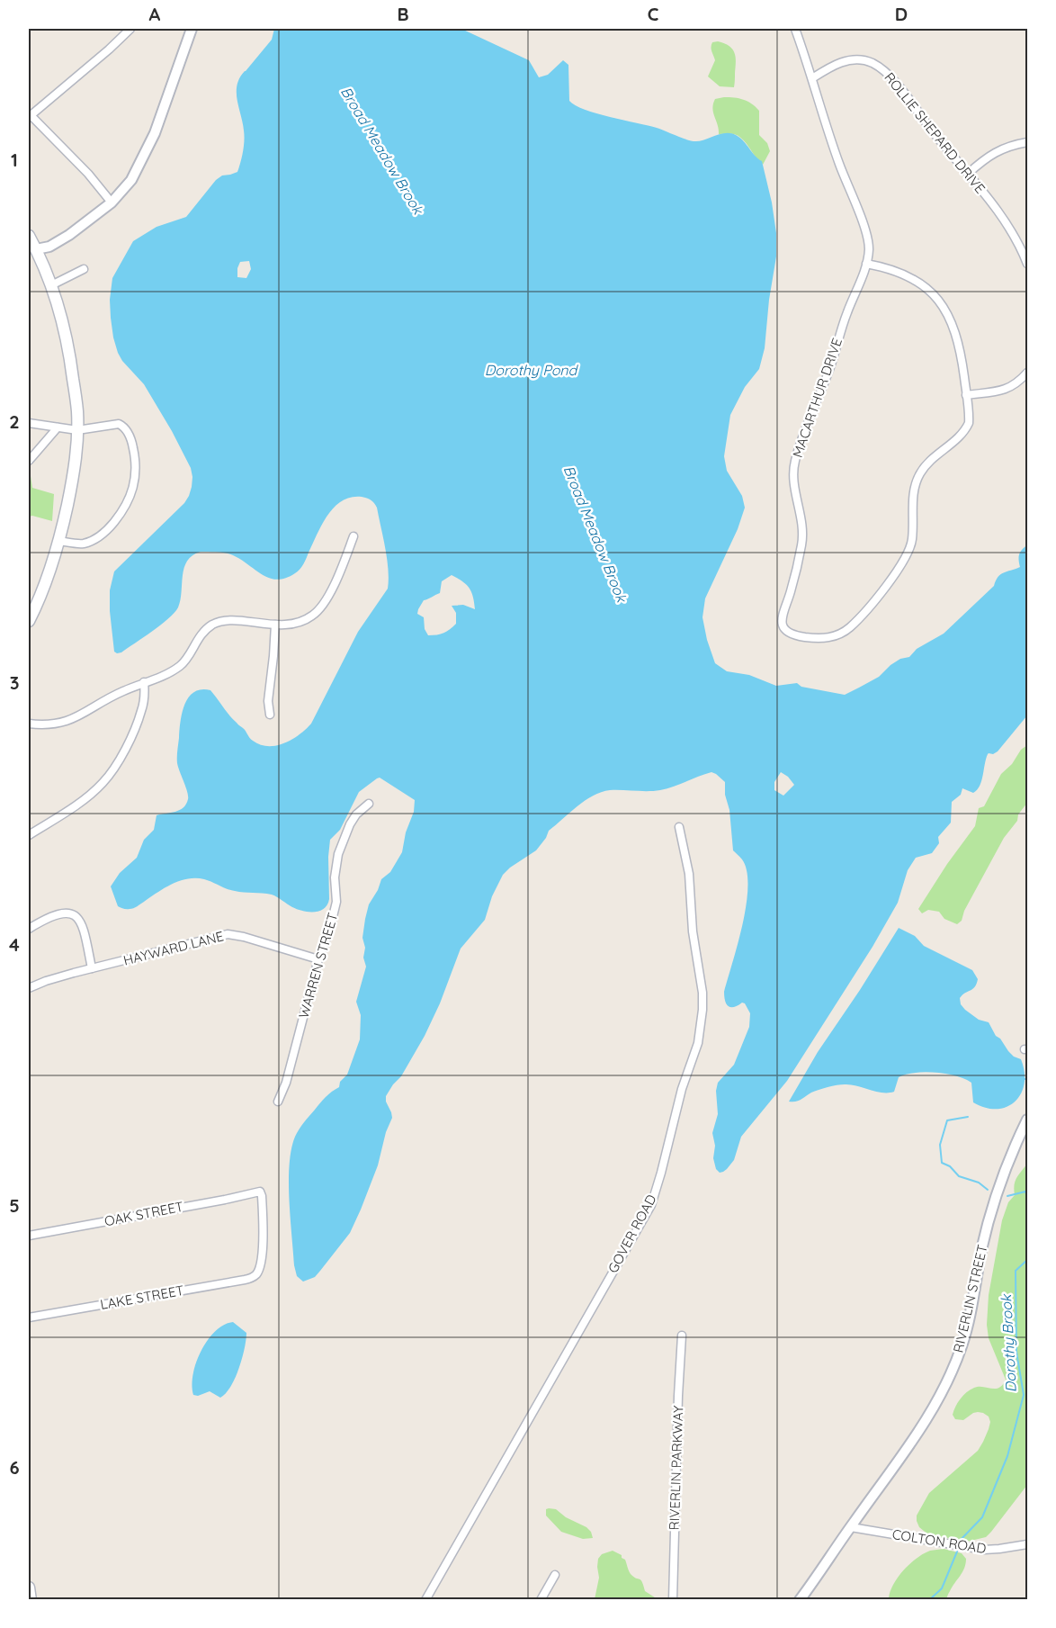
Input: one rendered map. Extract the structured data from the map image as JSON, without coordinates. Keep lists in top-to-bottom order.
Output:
{
  "streets": {
    "street": [
      "ROLLIE SHEPARD DRIVE",
      "MACARTHUR DRIVE",
      "HAYWARD LANE",
      "WARREN STREET",
      "OAK STREET",
      "GOVER ROAD",
      "LAKE STREET",
      "RIVERLIN STREET",
      "RIVERLIN PARKWAY",
      "COLTON ROAD"
    ]
  },
  "crossings": [
    ["ROLLIE SHEPARD DRIVE", "MACARTHUR DRIVE"],
    ["HAYWARD LANE", "WARREN STREET"],
    ["OAK STREET", "LAKE STREET"],
    ["RIVERLIN STREET", "COLTON ROAD"]
  ],
  "water": ["Broad Meadow Brook", "Dorothy Pond", "Dorothy Brook"],
  "grid": {
    "columns": [
      "A",
      "B",
      "C",
      "D"
    ],
    "rows": [
      "1",
      "2",
      "3",
      "4",
      "5",
      "6"
    ]
  }
}
